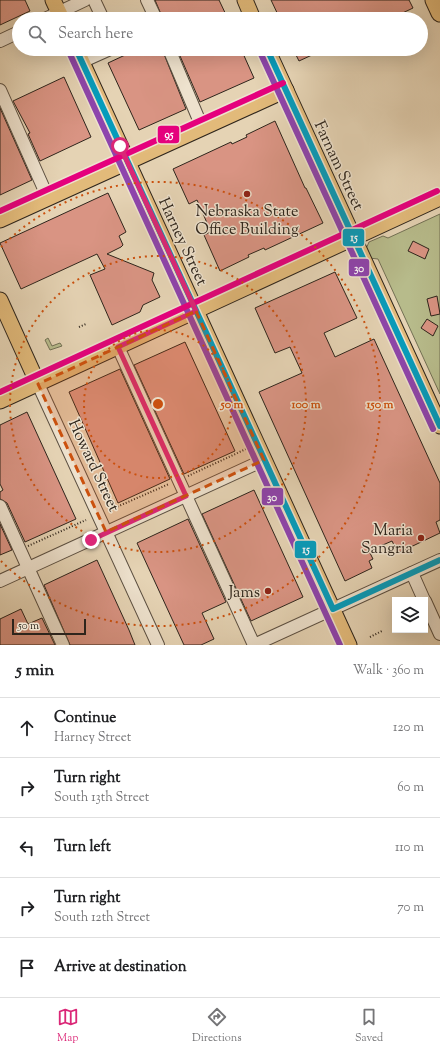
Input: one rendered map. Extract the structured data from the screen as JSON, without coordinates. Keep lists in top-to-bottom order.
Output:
{
  "streets": {
    "main road": ["Farnam Street", "Harney Street", "Howard Street"]
  },
  "places": ["Nebraska State Office Building", "Maria Sangria", "Jams"],
  "lines": ["transit line 15", "transit line 30", "transit line 95"],
  "scale_bar": "50 m",
  "page": {
    "search": "Search here",
    "scale": "50 m",
    "heading": ["5 min", "Walk · 360 m"],
    "list": [
      ["Continue", "Harney Street", "120 m"],
      ["Turn right", "South 13th Street", "60 m"],
      ["Turn left", "110 m"],
      ["Turn right", "South 12th Street", "70 m"],
      "Arrive at destination"
    ],
    "nav": ["Map", "Directions", "Saved"]
  },
  "rings": ["50 m", "100 m", "150 m"]
}
